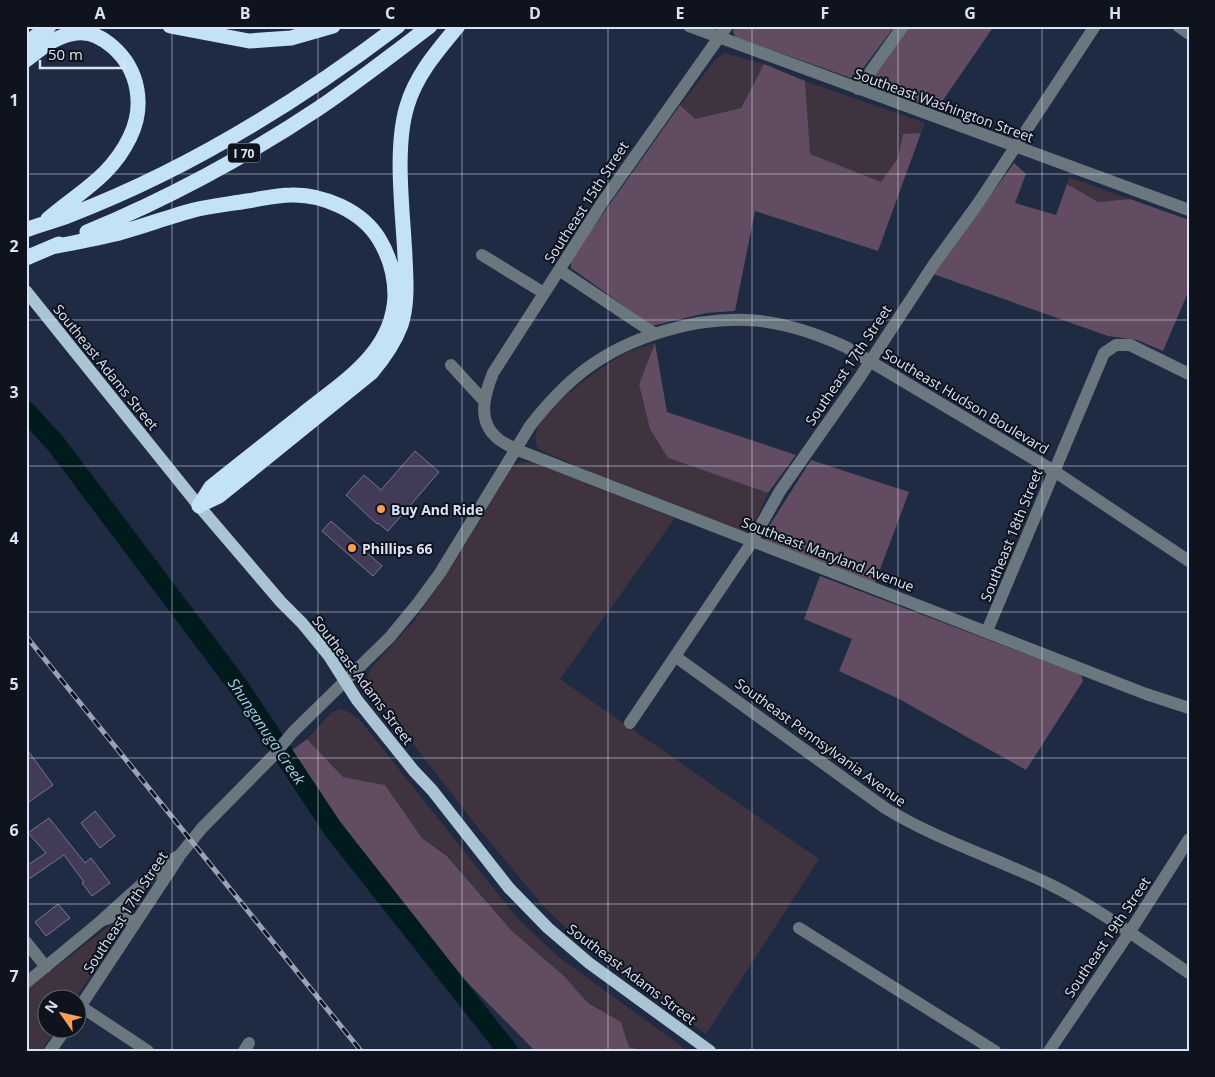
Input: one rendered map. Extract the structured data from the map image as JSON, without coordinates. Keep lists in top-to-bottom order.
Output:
{
  "streets": {
    "highway": ["I 70"],
    "main road": ["Southeast Adams Street"],
    "street": [
      "Southeast Washington Street",
      "Southeast 15th Street",
      "Southeast 17th Street",
      "Southeast Hudson Boulevard",
      "Southeast 18th Street",
      "Southeast Maryland Avenue",
      "Southeast Pennsylvania Avenue",
      "Southeast 19th Street"
    ]
  },
  "crossings": [
    ["Southeast Washington Street", "Southeast 15th Street"],
    ["Southeast Washington Street", "Southeast 17th Street"],
    ["Southeast 15th Street", "Southeast Maryland Avenue"],
    ["Southeast 17th Street", "Southeast Hudson Boulevard"],
    ["Southeast 17th Street", "Southeast Maryland Avenue"],
    ["Southeast 17th Street", "Southeast Pennsylvania Avenue"],
    ["Southeast Hudson Boulevard", "Southeast 18th Street"],
    ["Southeast Hudson Boulevard", "Southeast Maryland Avenue"],
    ["Southeast 18th Street", "Southeast Maryland Avenue"],
    ["Southeast Pennsylvania Avenue", "Southeast 19th Street"]
  ],
  "water": ["Shunganuga Creek"],
  "places": ["Buy And Ride", "Phillips 66"],
  "scale_bar": "50 m",
  "north": "top left",
  "grid": {
    "columns": [
      "A",
      "B",
      "C",
      "D",
      "E",
      "F",
      "G",
      "H"
    ],
    "rows": [
      "1",
      "2",
      "3",
      "4",
      "5",
      "6",
      "7"
    ]
  }
}
